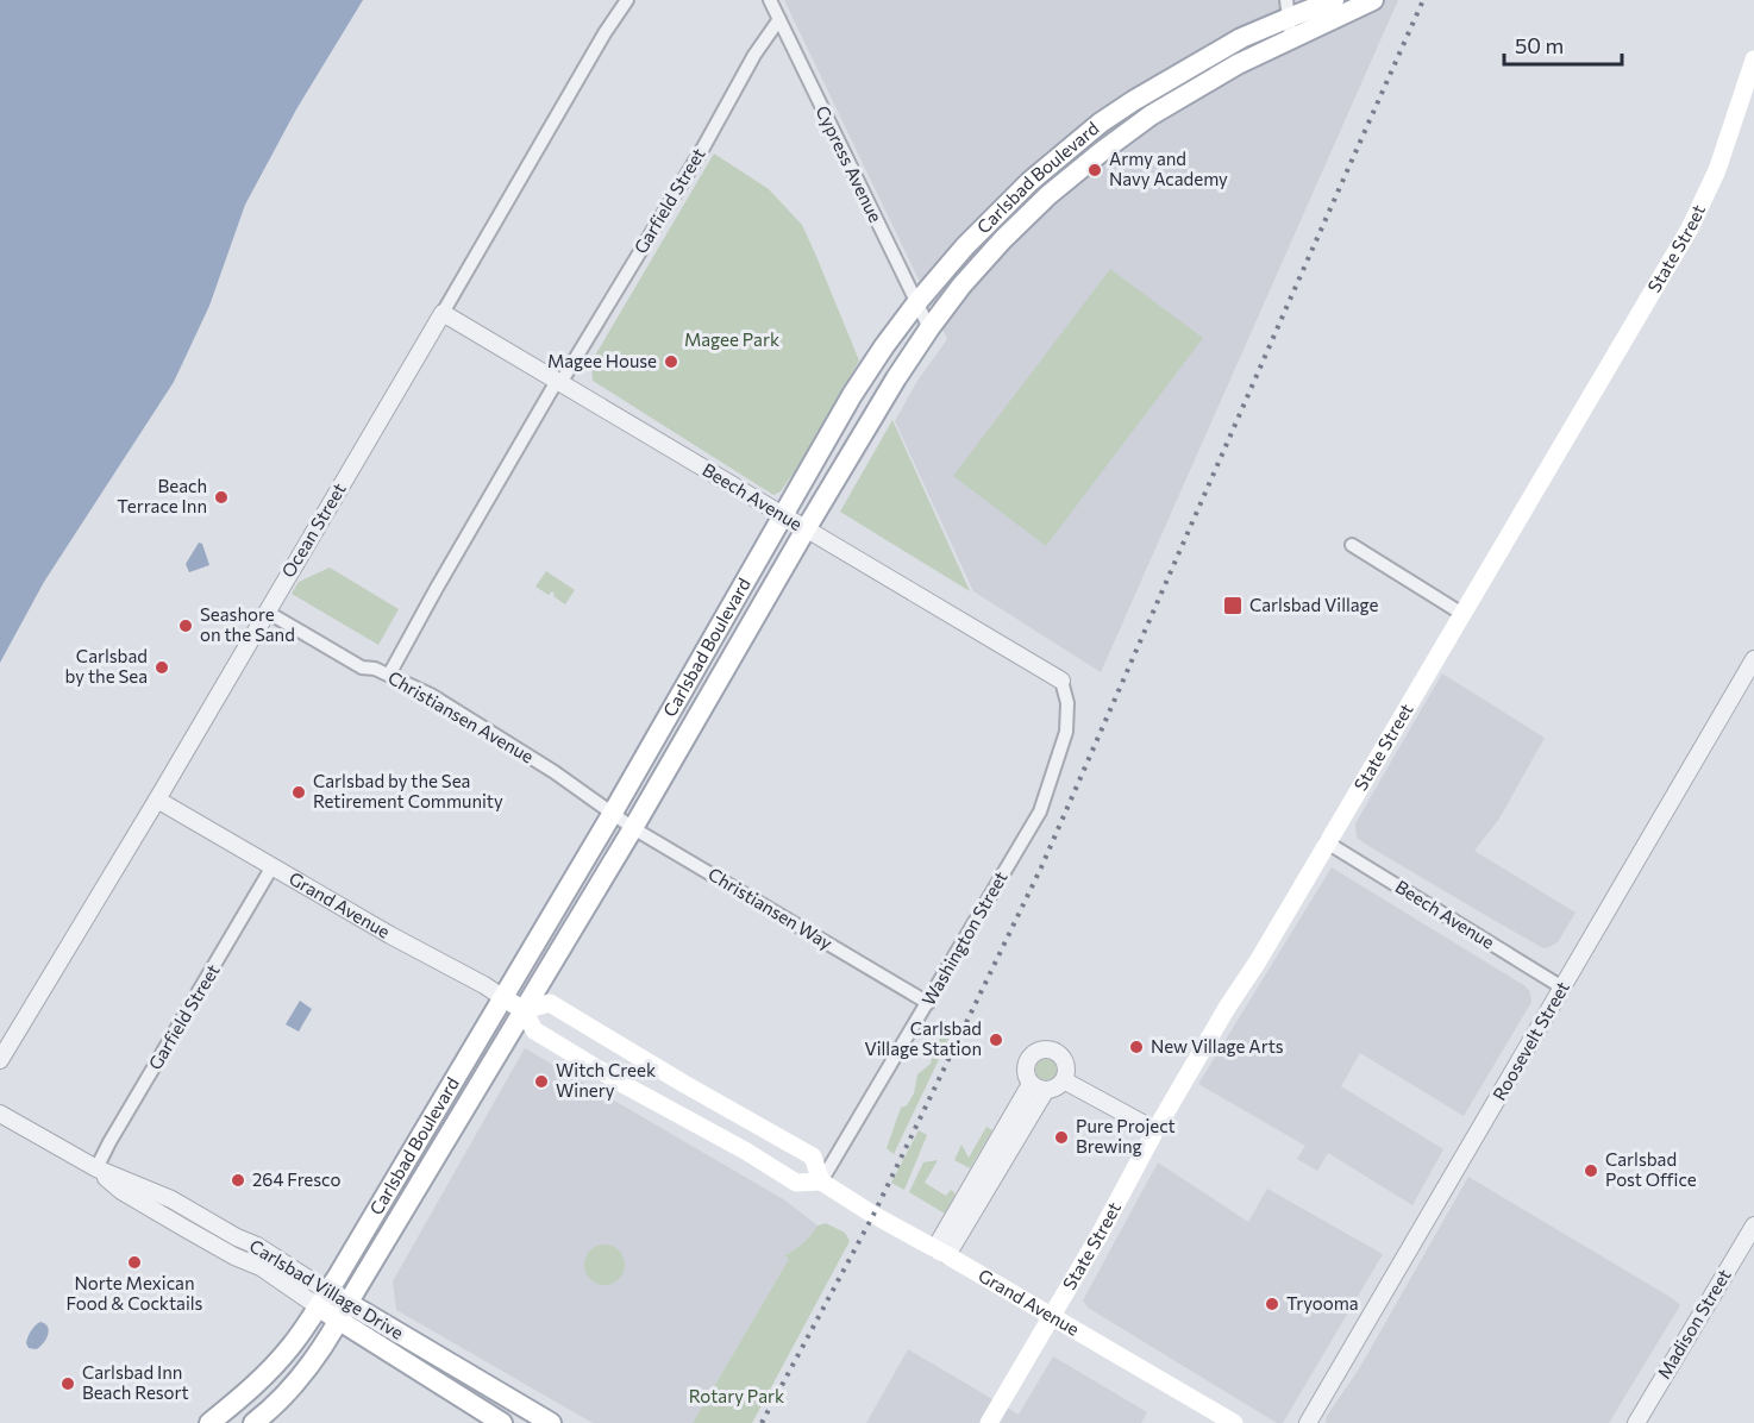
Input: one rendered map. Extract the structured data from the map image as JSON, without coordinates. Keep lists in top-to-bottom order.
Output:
{
  "streets": {
    "main road": [
      "Carlsbad Boulevard",
      "State Street",
      "Grand Avenue",
      "Carlsbad Village Drive"
    ],
    "street": [
      "Cypress Avenue",
      "Garfield Street",
      "Beech Avenue",
      "Ocean Street",
      "Christiansen Avenue",
      "Christiansen Way",
      "Washington Street",
      "Roosevelt Street",
      "Madison Street"
    ]
  },
  "crossings": [
    ["Cypress Avenue", "Carlsbad Boulevard"],
    ["Cypress Avenue", "Garfield Street"],
    ["Carlsbad Boulevard", "Beech Avenue"],
    ["Carlsbad Boulevard", "Christiansen Avenue"],
    ["Carlsbad Boulevard", "Grand Avenue"],
    ["Carlsbad Boulevard", "Christiansen Way"],
    ["Carlsbad Boulevard", "Carlsbad Village Drive"],
    ["Garfield Street", "Beech Avenue"],
    ["Garfield Street", "Christiansen Avenue"],
    ["Garfield Street", "Grand Avenue"],
    ["Garfield Street", "Carlsbad Village Drive"],
    ["State Street", "Beech Avenue"],
    ["State Street", "Grand Avenue"],
    ["Beech Avenue", "Ocean Street"],
    ["Beech Avenue", "Washington Street"],
    ["Beech Avenue", "Roosevelt Street"],
    ["Ocean Street", "Christiansen Avenue"],
    ["Ocean Street", "Grand Avenue"],
    ["Christiansen Avenue", "Christiansen Way"],
    ["Grand Avenue", "Washington Street"],
    ["Christiansen Way", "Washington Street"]
  ],
  "parks": ["Magee Park", "Rotary Park"],
  "places": {
    "other": [
      "Army and Navy Academy",
      "Magee House",
      "Beach Terrace Inn",
      "Seashore on the Sand",
      "Carlsbad by the Sea",
      "Carlsbad by the Sea Retirement Community",
      "Carlsbad Village Station",
      "New Village Arts",
      "Witch Creek Winery",
      "Pure Project Brewing",
      "Carlsbad Post Office",
      "264 Fresco",
      "Norte Mexican Food & Cocktails",
      "Tryooma",
      "Carlsbad Inn Beach Resort"
    ],
    "transit": ["Carlsbad Village"]
  },
  "scale_bar": "50 m"
}
